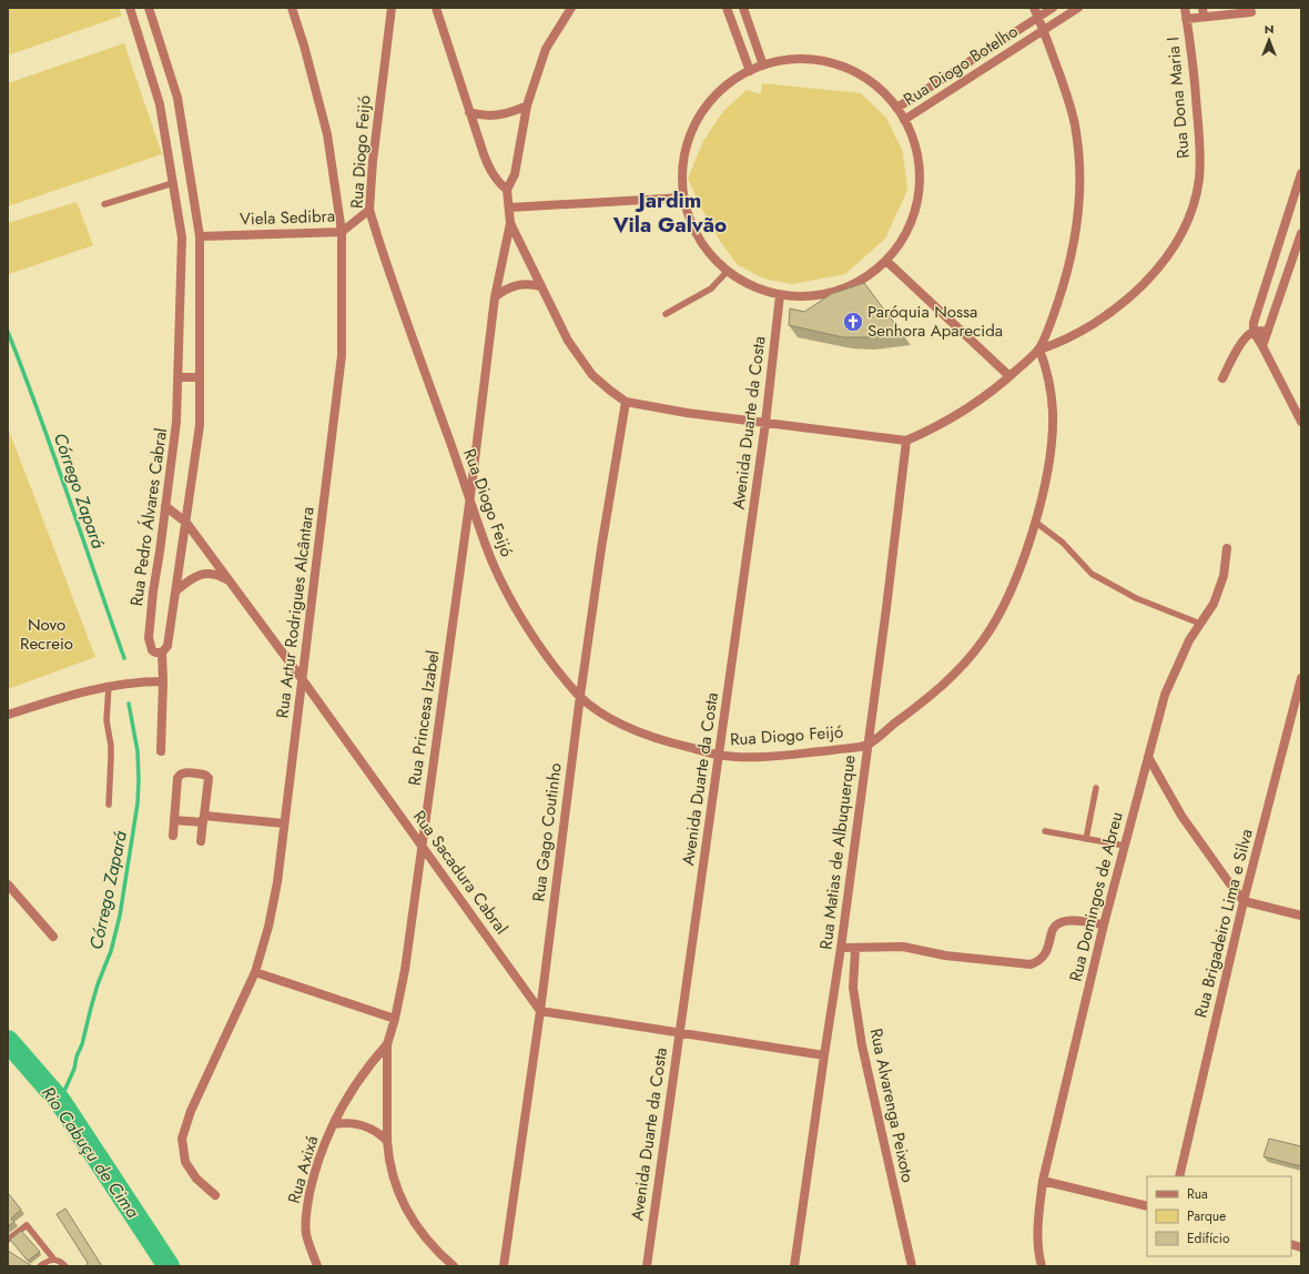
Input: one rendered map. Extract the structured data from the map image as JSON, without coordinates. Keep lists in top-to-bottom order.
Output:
{
  "streets": {
    "street": [
      "Rua Diogo Botelho",
      "Rua Dona Maria I",
      "Rua Diogo Feijó",
      "Viela Sedibra",
      "Avenida Duarte da Costa",
      "Rua Pedro Álvares Cabral",
      "Rua Artur Rodrigues Alcântara",
      "Rua Princesa Izabel",
      "Rua Gago Coutinho",
      "Rua Matias de Albuquerque",
      "Rua Sacadura Cabral",
      "Rua Domingos de Abreu",
      "Rua Brigadeiro Lima e Silva",
      "Rua Alvarenga Peixoto",
      "Rua Axixá"
    ]
  },
  "crossings": [
    ["Rua Diogo Feijó", "Viela Sedibra"],
    ["Rua Diogo Feijó", "Avenida Duarte da Costa"],
    ["Rua Diogo Feijó", "Rua Princesa Izabel"],
    ["Rua Diogo Feijó", "Rua Gago Coutinho"],
    ["Rua Diogo Feijó", "Rua Matias de Albuquerque"],
    ["Viela Sedibra", "Rua Artur Rodrigues Alcântara"],
    ["Rua Pedro Álvares Cabral", "Rua Sacadura Cabral"],
    ["Rua Artur Rodrigues Alcântara", "Rua Sacadura Cabral"],
    ["Rua Princesa Izabel", "Rua Sacadura Cabral"],
    ["Rua Princesa Izabel", "Rua Axixá"],
    ["Rua Gago Coutinho", "Rua Sacadura Cabral"]
  ],
  "districts": ["Jardim Vila Galvão"],
  "water": ["Córrego Zapará", "Rio Cabuçu de Cima"],
  "parks": ["Novo Recreio"],
  "places": {
    "church": ["Paróquia Nossa Senhora Aparecida"]
  },
  "legend": ["Rua", "Parque", "Edifício"],
  "north": "top"
}
